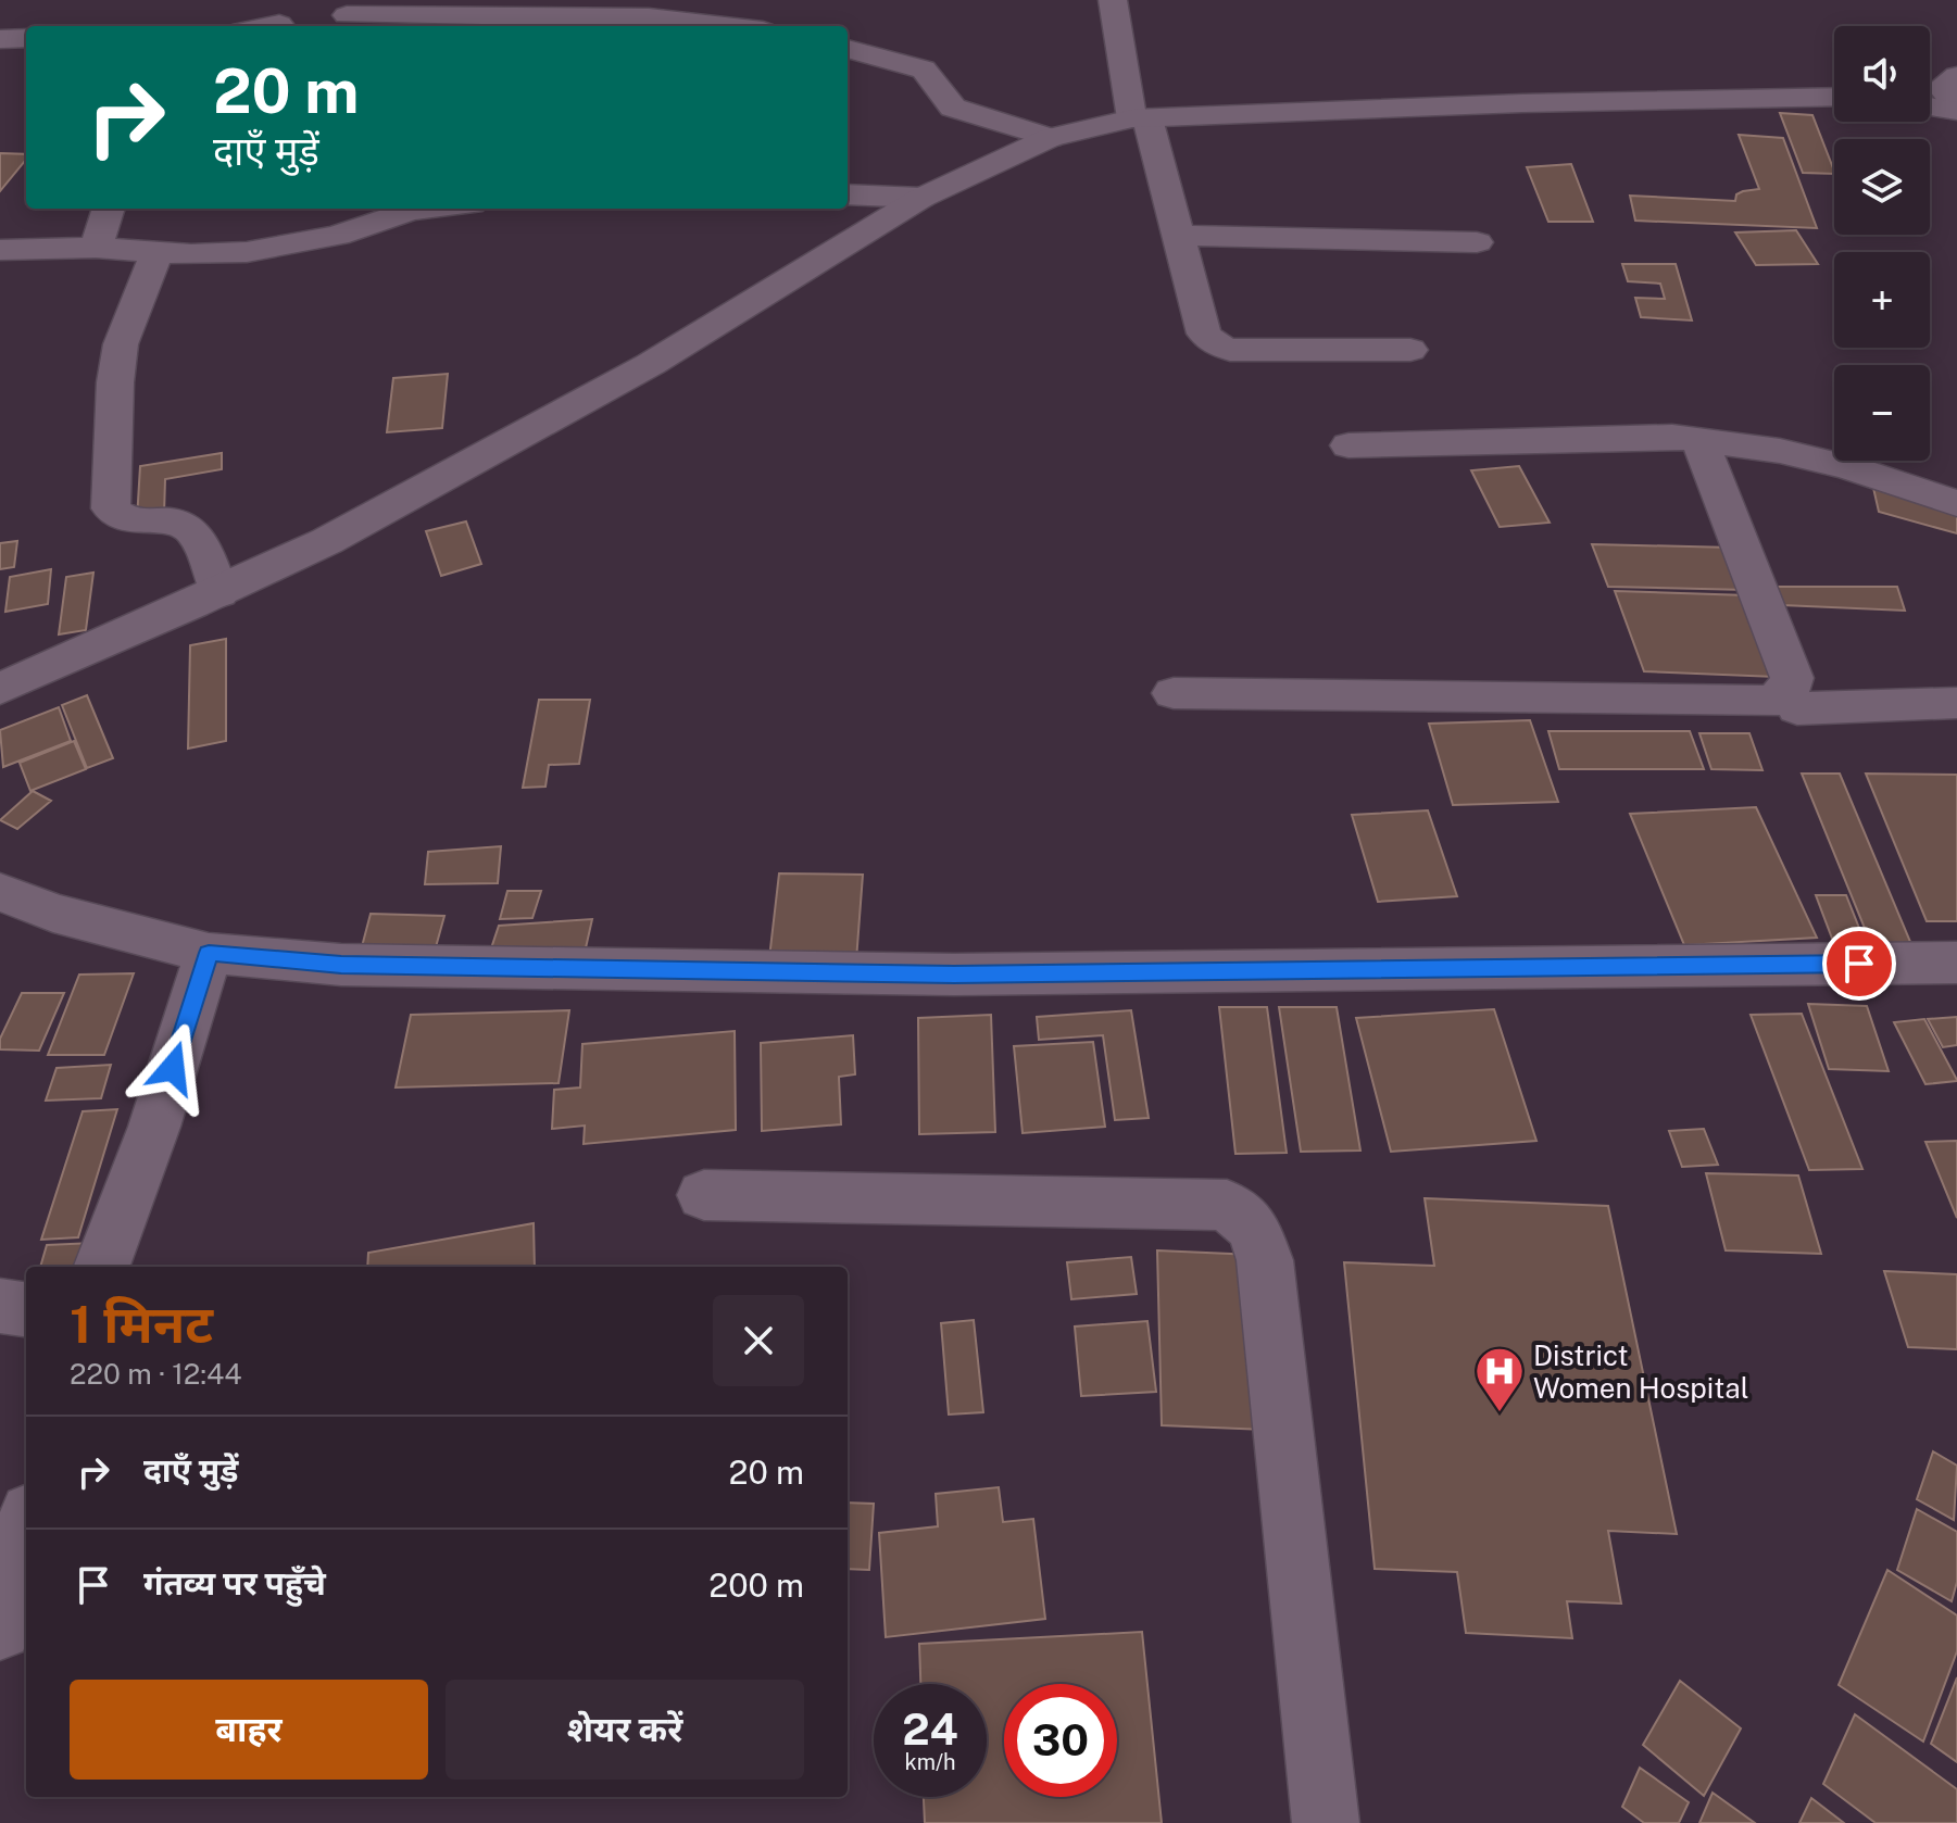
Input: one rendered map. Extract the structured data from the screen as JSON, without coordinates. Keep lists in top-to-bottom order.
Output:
{
  "places": {
    "hospital": ["District Women Hospital"]
  },
  "page": {
    "map_buttons": ["+", "−"],
    "turn": ["20 m", "दाएँ मुड़ें"],
    "heading": ["1 मिनट", "220 m · 12:44"],
    "list": [
      {
        "name": "दाएँ मुड़ें",
        "value": "20 m"
      },
      {
        "name": "गंतव्य पर पहुँचे",
        "value": "200 m"
      }
    ],
    "buttons": ["बाहर", "शेयर करें"],
    "speed": "24 km/h",
    "limit": "30"
  }
}
